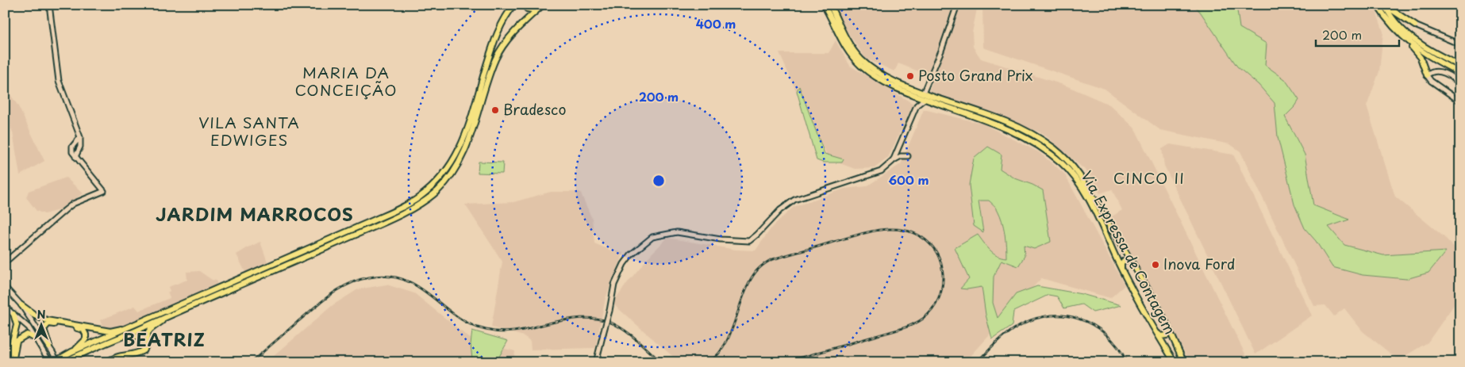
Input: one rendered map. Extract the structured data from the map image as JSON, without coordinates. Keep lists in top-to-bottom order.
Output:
{
  "streets": {
    "highway": ["Via Expressa de Contagem"]
  },
  "districts": [
    "MARIA DA CONCEIÇÃO",
    "VILA SANTA EDWIGES",
    "CINCO II",
    "JARDIM MARROCOS",
    "BEATRIZ"
  ],
  "places": ["Posto Grand Prix", "Bradesco", "Inova Ford"],
  "scale_bar": "200 m",
  "north": "top",
  "rings": ["400 m", "200 m", "600 m"]
}
